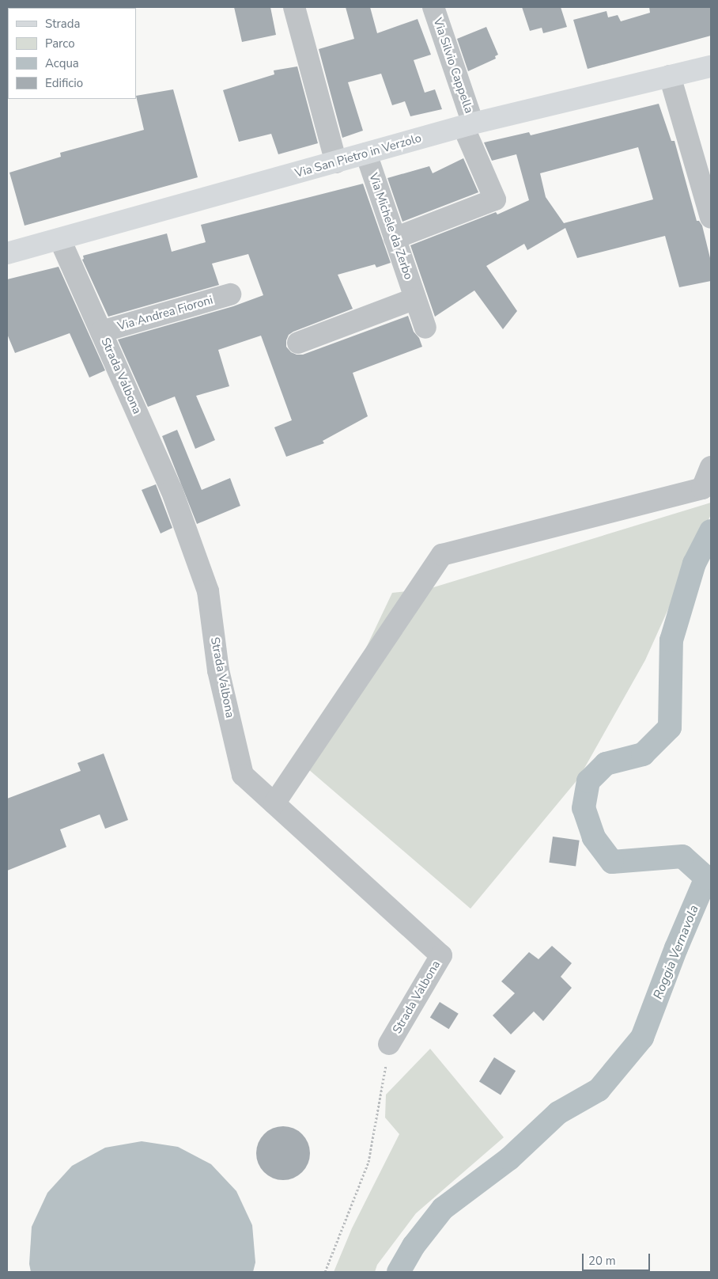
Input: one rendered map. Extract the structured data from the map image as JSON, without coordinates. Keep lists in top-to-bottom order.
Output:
{
  "streets": {
    "main road": ["Via San Pietro in Verzolo"],
    "street": [
      "Via Silvio Cappella",
      "Via Michele da Zerbo",
      "Via Andrea Fioroni",
      "Strada Valbona"
    ]
  },
  "crossings": [
    ["Via Silvio Cappella", "Via San Pietro in Verzolo"],
    ["Via Silvio Cappella", "Via Michele da Zerbo"],
    ["Via San Pietro in Verzolo", "Via Michele da Zerbo"],
    ["Via San Pietro in Verzolo", "Strada Valbona"],
    ["Via Andrea Fioroni", "Strada Valbona"]
  ],
  "water": ["Roggia Vernavola"],
  "legend": [
    "Strada",
    "Parco",
    "Acqua",
    "Edificio"
  ],
  "scale_bar": "20 m"
}
